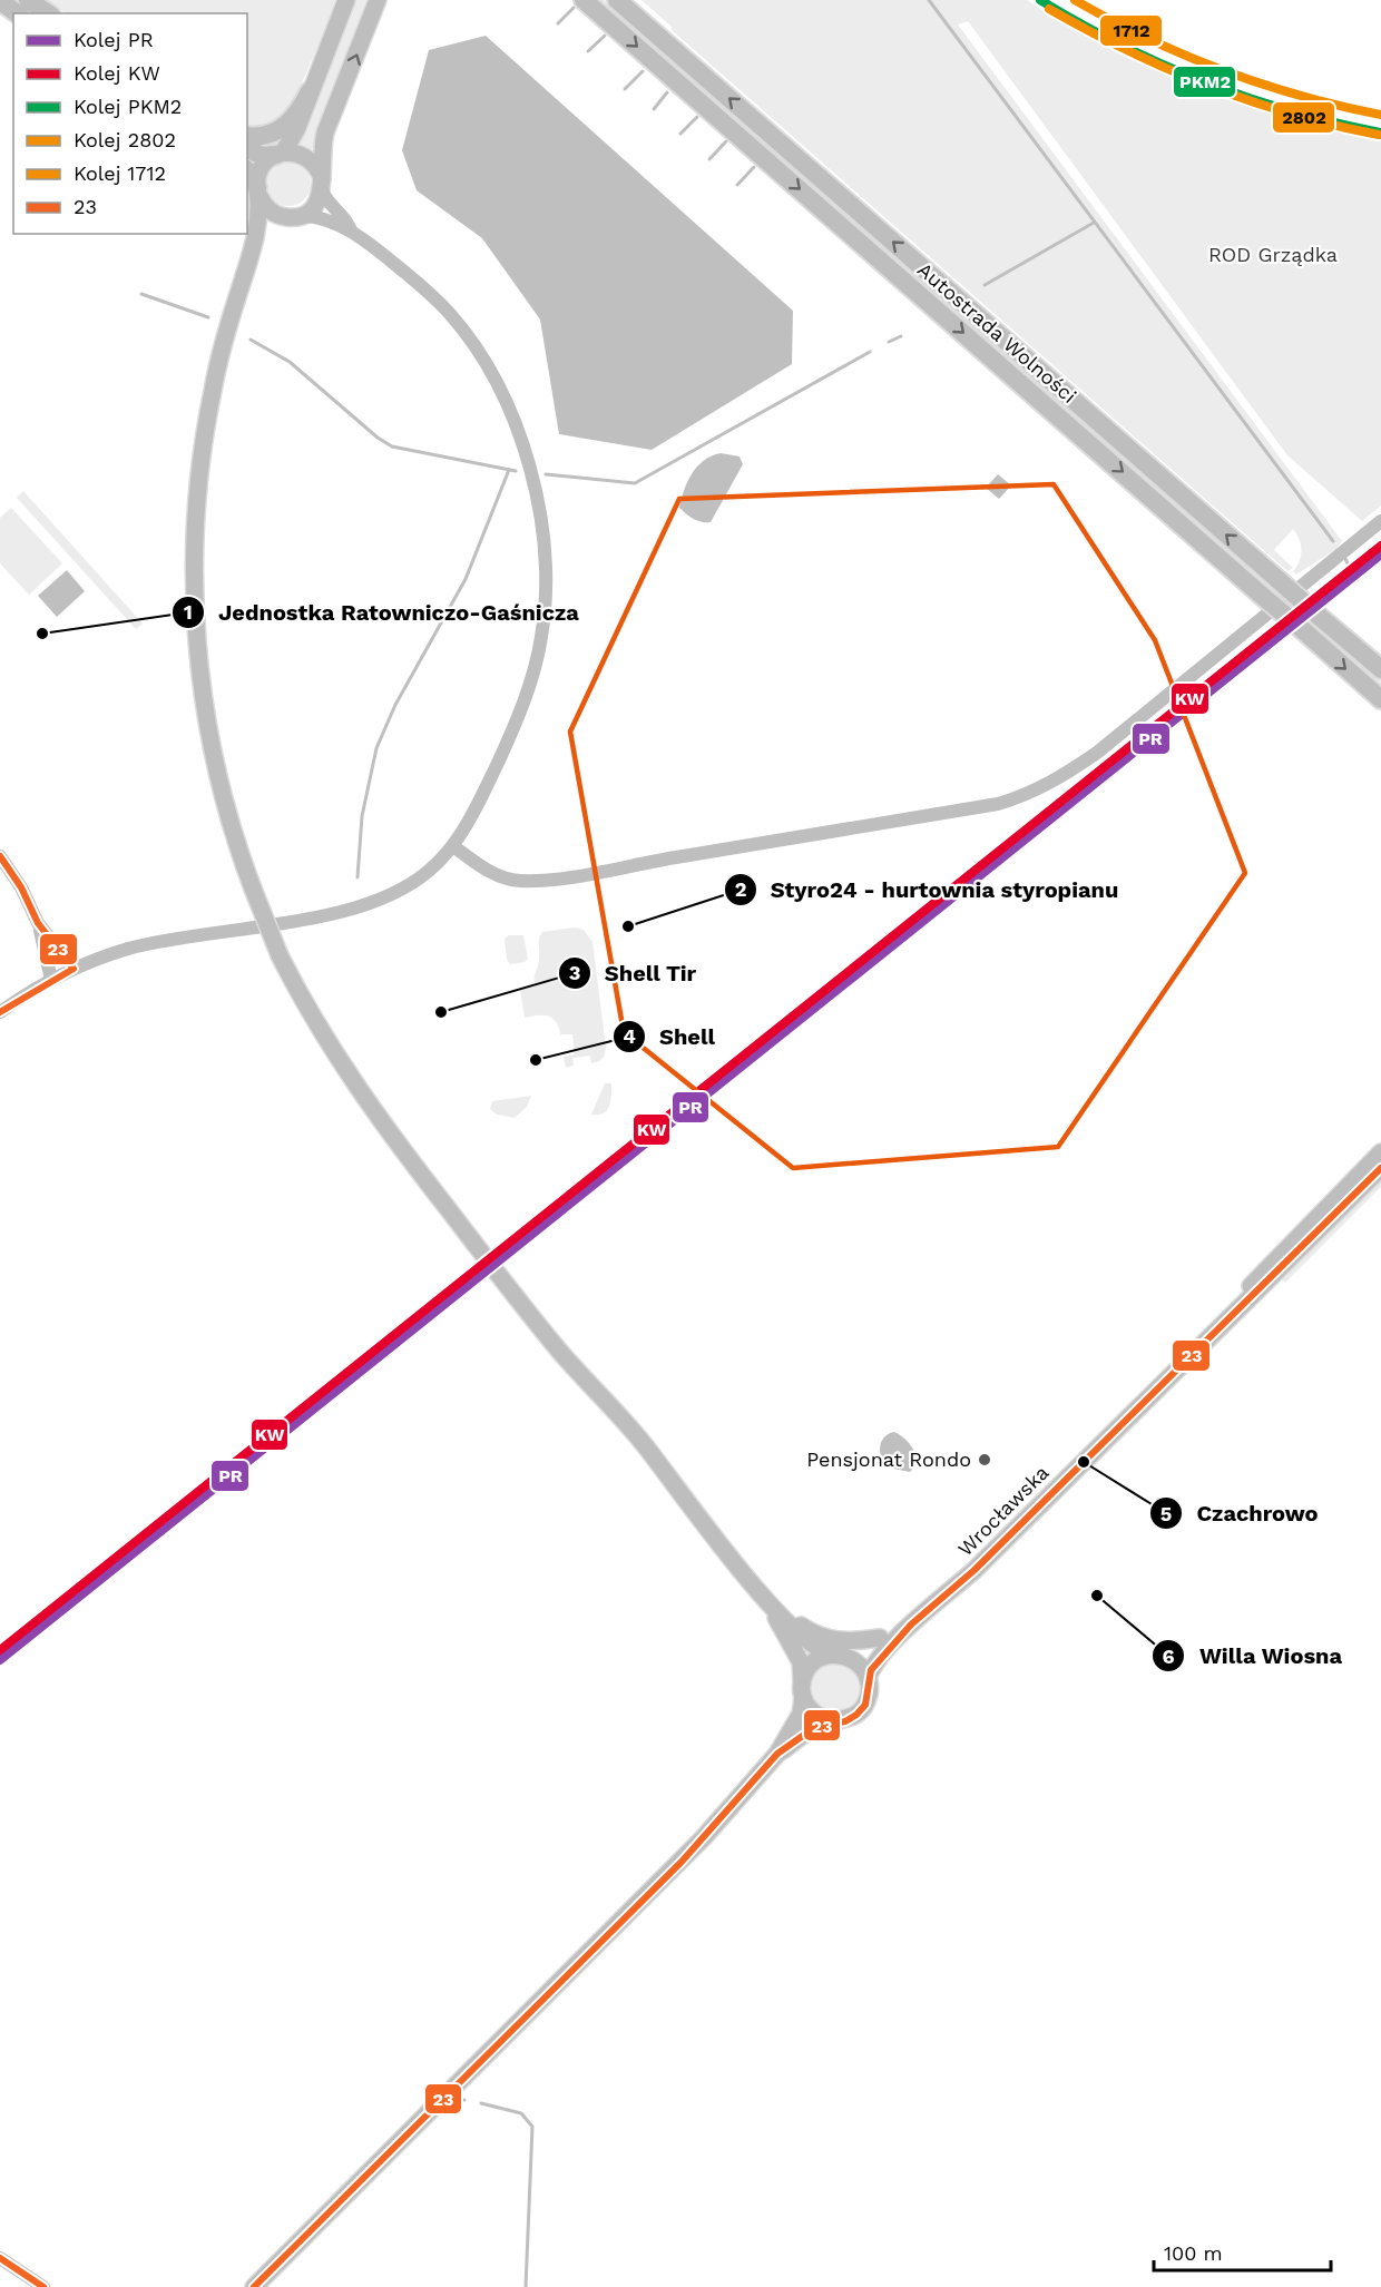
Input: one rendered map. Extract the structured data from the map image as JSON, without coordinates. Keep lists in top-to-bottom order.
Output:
{
  "streets": {
    "highway": ["Autostrada Wolności"],
    "main road": ["Wrocławska"]
  },
  "parks": ["ROD Grządka"],
  "places": [
    "Jednostka Ratowniczo-Gaśnicza",
    "Styro24 - hurtownia styropianu",
    "Shell Tir",
    "Shell",
    "Pensjonat Rondo",
    "Czachrowo",
    "Willa Wiosna"
  ],
  "lines": [
    "rail line PKM2",
    "rail line 1712",
    "rail line 2802",
    "rail line KW",
    "rail line PR",
    "transit line 23"
  ],
  "legend": [
    "Kolej PR",
    "Kolej KW",
    "Kolej PKM2",
    "Kolej 2802",
    "Kolej 1712",
    "23"
  ],
  "scale_bar": "100 m"
}
